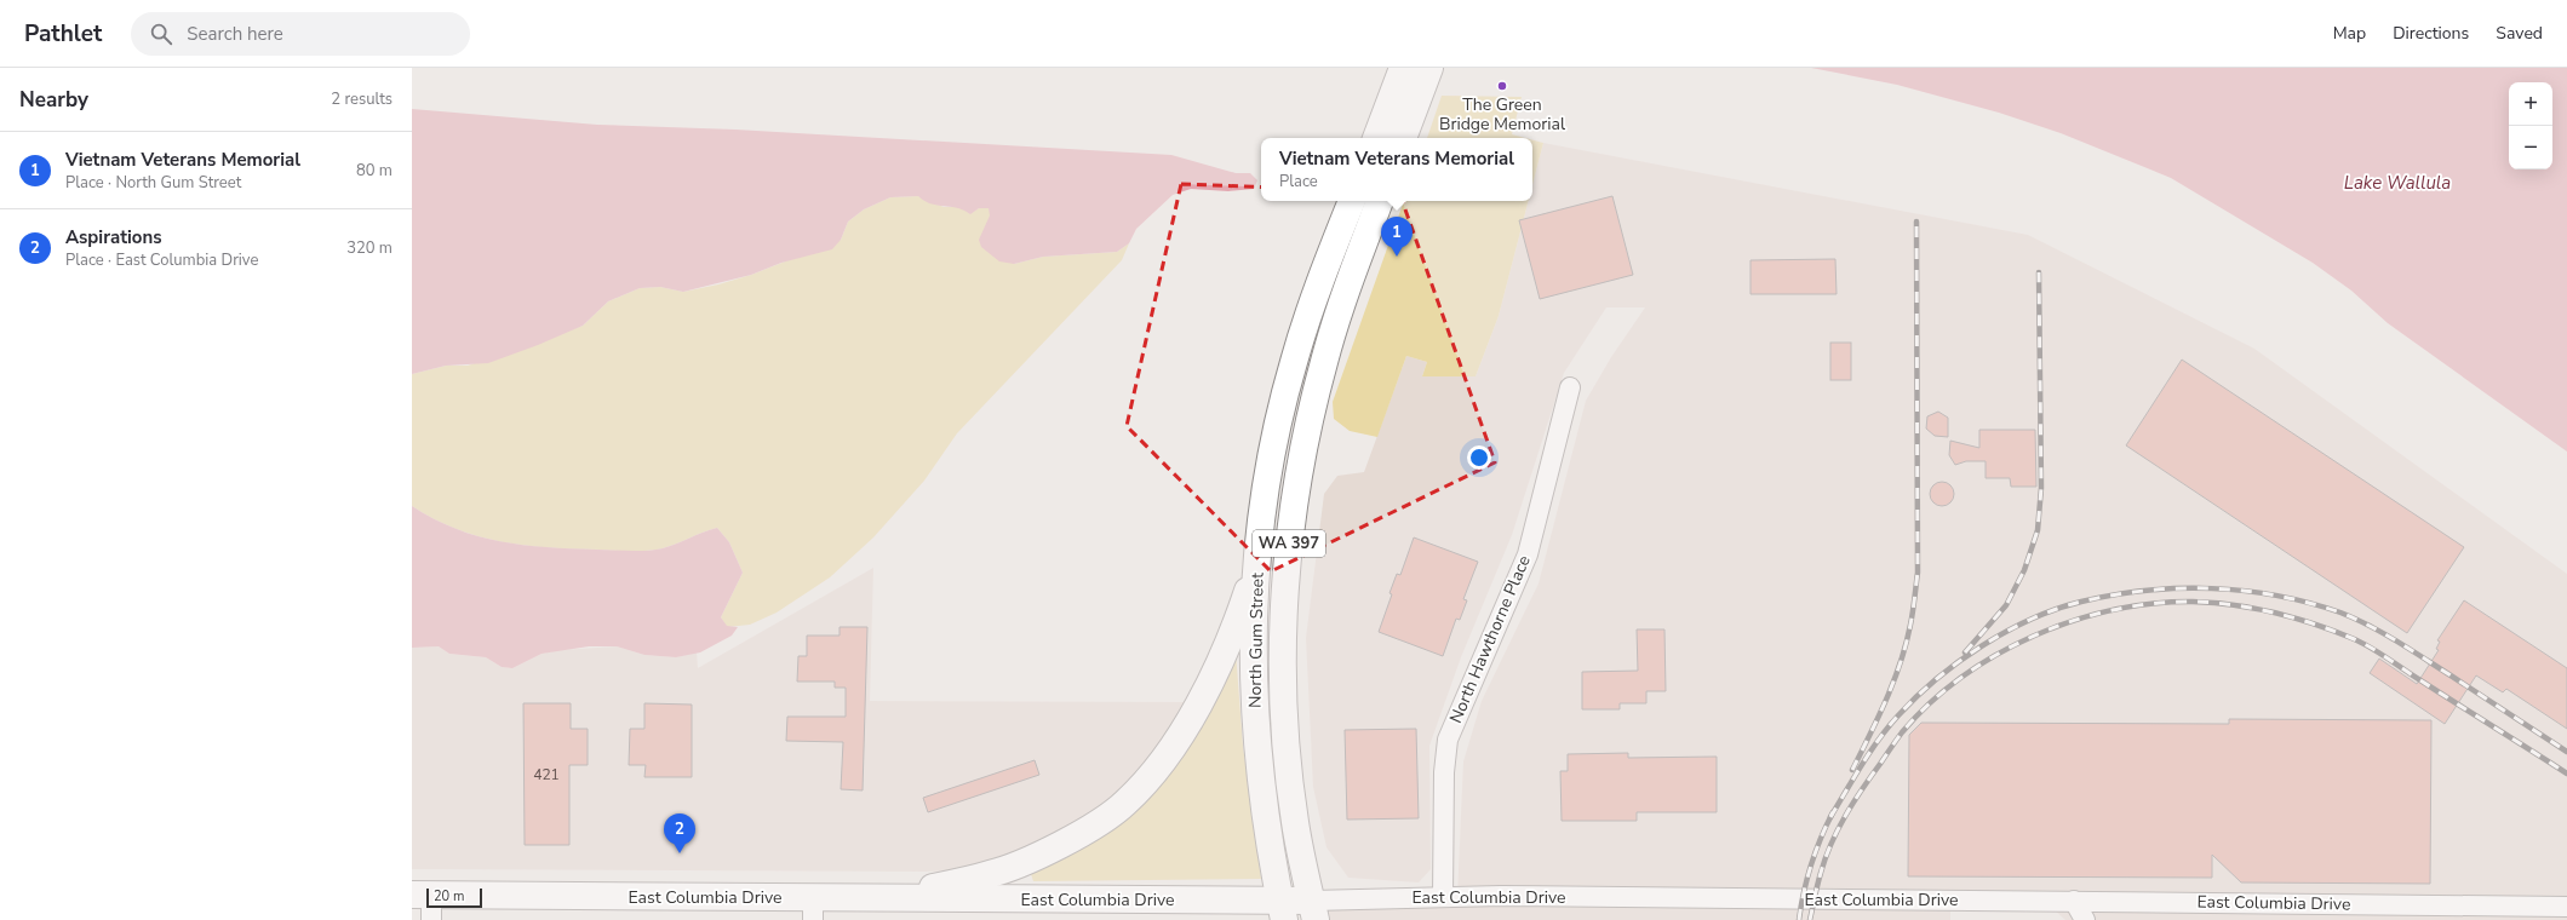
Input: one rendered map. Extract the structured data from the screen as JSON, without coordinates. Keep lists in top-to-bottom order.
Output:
{
  "streets": {
    "main road": ["WA 397", "North Gum Street", "East Columbia Drive"],
    "street": ["North Hawthorne Place"]
  },
  "crossings": [
    ["North Hawthorne Place", "East Columbia Drive"],
    ["North Gum Street", "East Columbia Drive"]
  ],
  "water": ["Lake Wallula"],
  "places": ["The Green Bridge Memorial"],
  "house_numbers": ["421"],
  "scale_bar": "20 m",
  "page": {
    "header": "Pathlet",
    "search": "Search here",
    "nav": ["Map", "Directions", "Saved"],
    "heading": ["Nearby", "2 results"],
    "map_buttons": ["+", "−"],
    "list": [
      {
        "mark": "1",
        "name": "Vietnam Veterans Memorial",
        "note": "Place · North Gum Street",
        "value": "80 m"
      },
      {
        "mark": "2",
        "name": "Aspirations",
        "note": "Place · East Columbia Drive",
        "value": "320 m"
      }
    ],
    "popup": ["Vietnam Veterans Memorial", "Place"],
    "pins": ["1", "2"],
    "scale": "20 m"
  }
}
